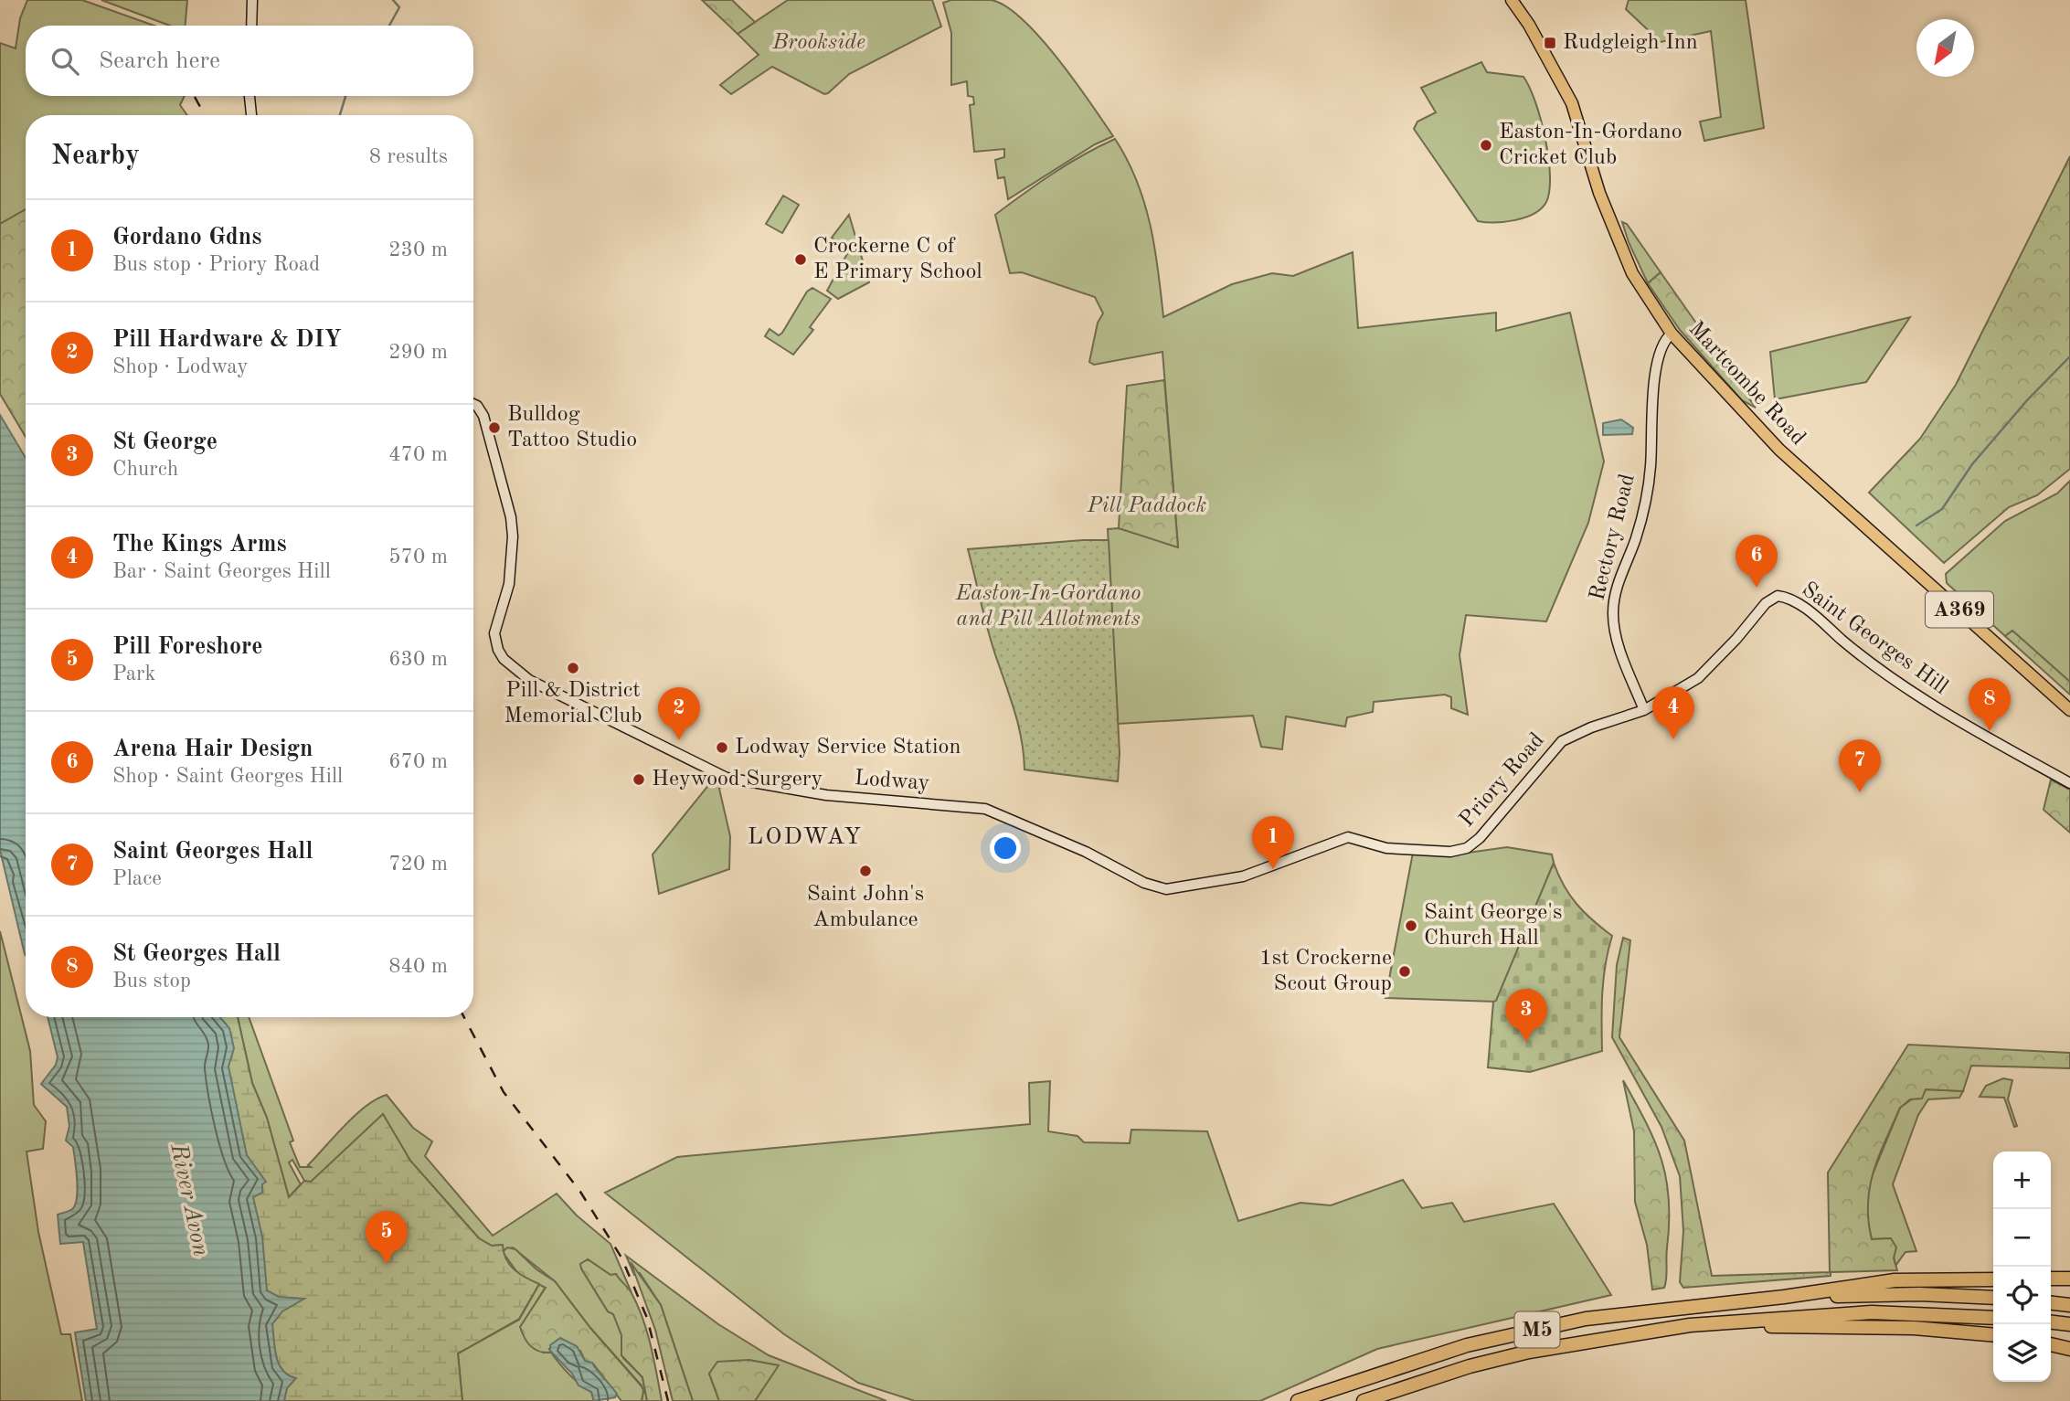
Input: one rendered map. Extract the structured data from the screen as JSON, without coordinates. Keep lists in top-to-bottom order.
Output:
{
  "streets": {
    "highway": ["M5"],
    "main road": ["Martcombe Road", "A369"],
    "street": [
      "Rectory Road",
      "Saint Georges Hill",
      "Priory Road",
      "Lodway"
    ]
  },
  "crossings": [
    ["Martcombe Road", "Rectory Road"],
    ["Rectory Road", "Saint Georges Hill"],
    ["Rectory Road", "Priory Road"],
    ["Saint Georges Hill", "Priory Road"],
    ["Priory Road", "Lodway"]
  ],
  "districts": ["LODWAY"],
  "water": ["River Avon"],
  "parks": ["Brookside", "Pill Paddock", "Easton-In-Gordano and Pill Allotments"],
  "places": {
    "transit": ["Rudgleigh Inn"],
    "other": [
      "Easton-In-Gordano Cricket Club",
      "Crockerne C of E Primary School",
      "Bulldog Tattoo Studio",
      "Pill & District Memorial Club",
      "Lodway Service Station",
      "Heywood Surgery",
      "Saint John's Ambulance",
      "Saint George's Church Hall",
      "1st Crockerne Scout Group"
    ]
  },
  "north": "bottom left",
  "page": {
    "search": "Search here",
    "heading": ["Nearby", "8 results"],
    "list": [
      {
        "mark": "1",
        "name": "Gordano Gdns",
        "note": "Bus stop · Priory Road",
        "value": "230 m"
      },
      {
        "mark": "2",
        "name": "Pill Hardware & DIY",
        "note": "Shop · Lodway",
        "value": "290 m"
      },
      {
        "mark": "3",
        "name": "St George",
        "note": "Church",
        "value": "470 m"
      },
      {
        "mark": "4",
        "name": "The Kings Arms",
        "note": "Bar · Saint Georges Hill",
        "value": "570 m"
      },
      {
        "mark": "5",
        "name": "Pill Foreshore",
        "note": "Park",
        "value": "630 m"
      },
      {
        "mark": "6",
        "name": "Arena Hair Design",
        "note": "Shop · Saint Georges Hill",
        "value": "670 m"
      },
      {
        "mark": "7",
        "name": "Saint Georges Hall",
        "note": "Place",
        "value": "720 m"
      },
      {
        "mark": "8",
        "name": "St Georges Hall",
        "note": "Bus stop",
        "value": "840 m"
      }
    ],
    "pins": [
      "6",
      "8",
      "4",
      "2",
      "7",
      "1",
      "3",
      "5"
    ],
    "map_buttons": ["+", "−"]
  }
}
